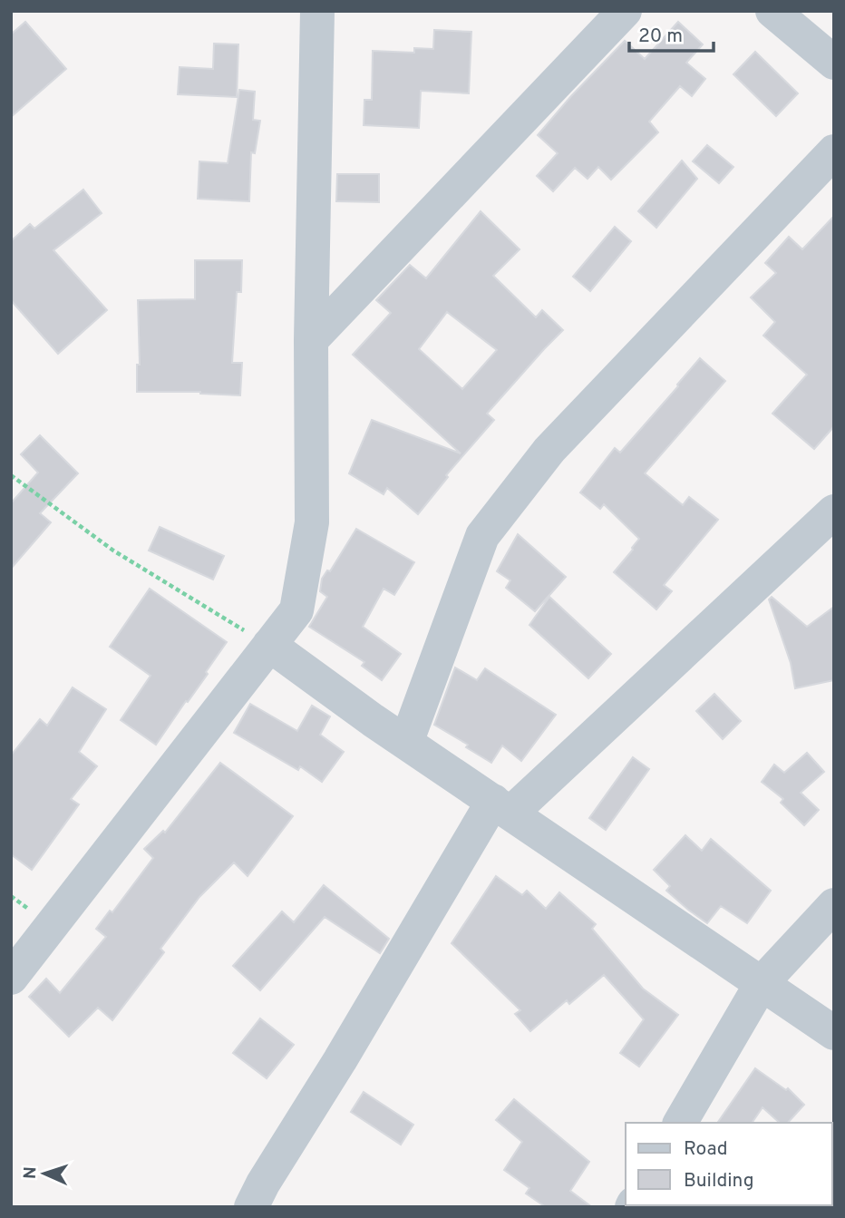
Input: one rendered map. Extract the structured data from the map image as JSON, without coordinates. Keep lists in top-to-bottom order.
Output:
{
  "legend": ["Road", "Building"],
  "scale_bar": "20 m",
  "north": "left"
}
